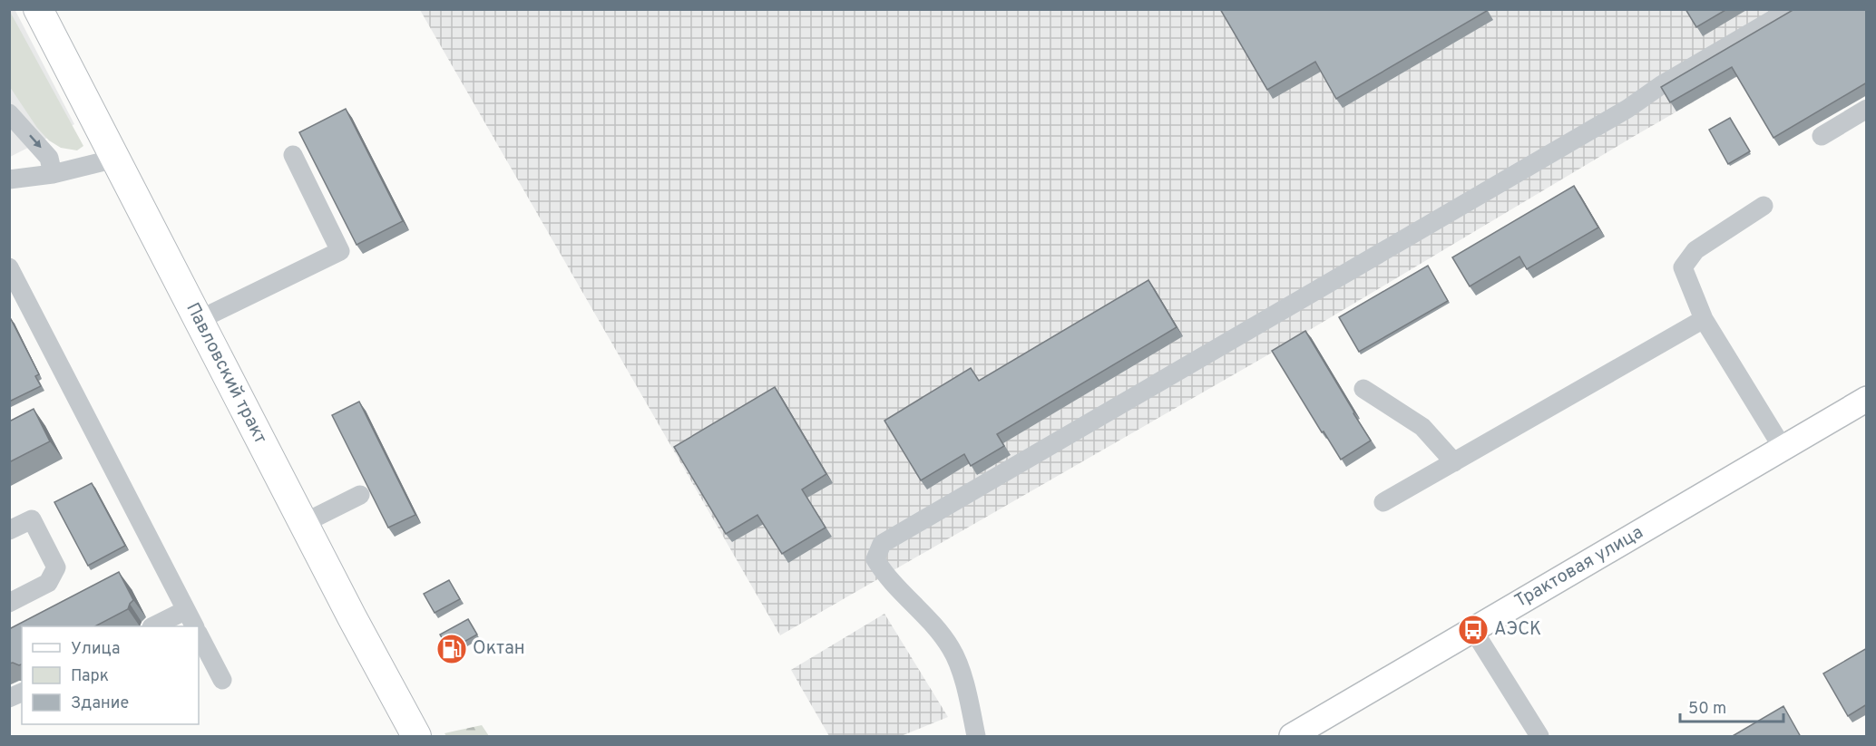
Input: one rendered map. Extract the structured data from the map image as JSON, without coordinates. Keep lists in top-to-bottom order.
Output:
{
  "streets": {
    "highway": ["Павловский тракт"],
    "main road": ["Трактовая улица"]
  },
  "places": {
    "bus stop": ["АЭСК"],
    "fuel station": ["Октан"]
  },
  "legend": ["Улица", "Парк", "Здание"],
  "scale_bar": "50 m"
}
